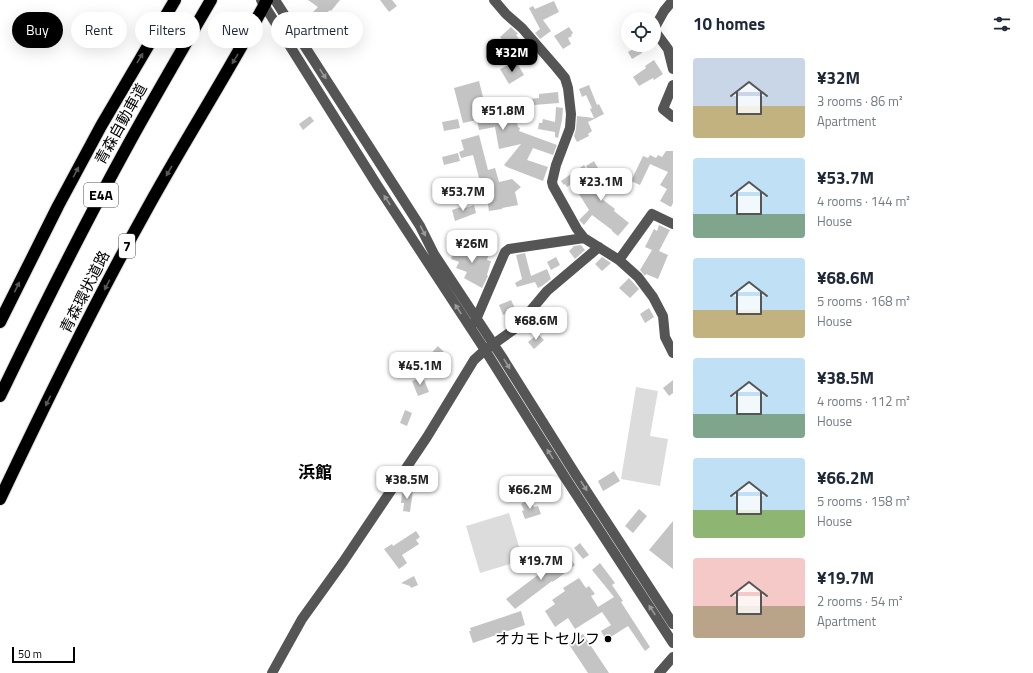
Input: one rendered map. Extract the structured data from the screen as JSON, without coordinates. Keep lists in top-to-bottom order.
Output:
{
  "streets": {
    "highway": [
      "青森自動車道",
      "E4A",
      "7",
      "青森環状道路"
    ]
  },
  "districts": ["浜館"],
  "places": ["オカモトセルフ"],
  "scale_bar": "50 m",
  "page": {
    "heading": "10 homes",
    "chip": [
      "Buy",
      "Rent",
      "Filters",
      "New",
      "Apartment"
    ],
    "price": [
      "¥32M",
      "¥51.8M",
      "¥23.1M",
      "¥53.7M",
      "¥26M",
      "¥68.6M",
      "¥45.1M",
      "¥38.5M",
      "¥66.2M",
      "¥19.7M"
    ],
    "list": [
      {
        "name": "¥32M",
        "note": "3 rooms · 86 m² · Apartment"
      },
      {
        "name": "¥53.7M",
        "note": "4 rooms · 144 m² · House"
      },
      {
        "name": "¥68.6M",
        "note": "5 rooms · 168 m² · House"
      },
      {
        "name": "¥38.5M",
        "note": "4 rooms · 112 m² · House"
      },
      {
        "name": "¥66.2M",
        "note": "5 rooms · 158 m² · House"
      },
      {
        "name": "¥19.7M",
        "note": "2 rooms · 54 m² · Apartment"
      }
    ],
    "scale": "50 m"
  }
}
